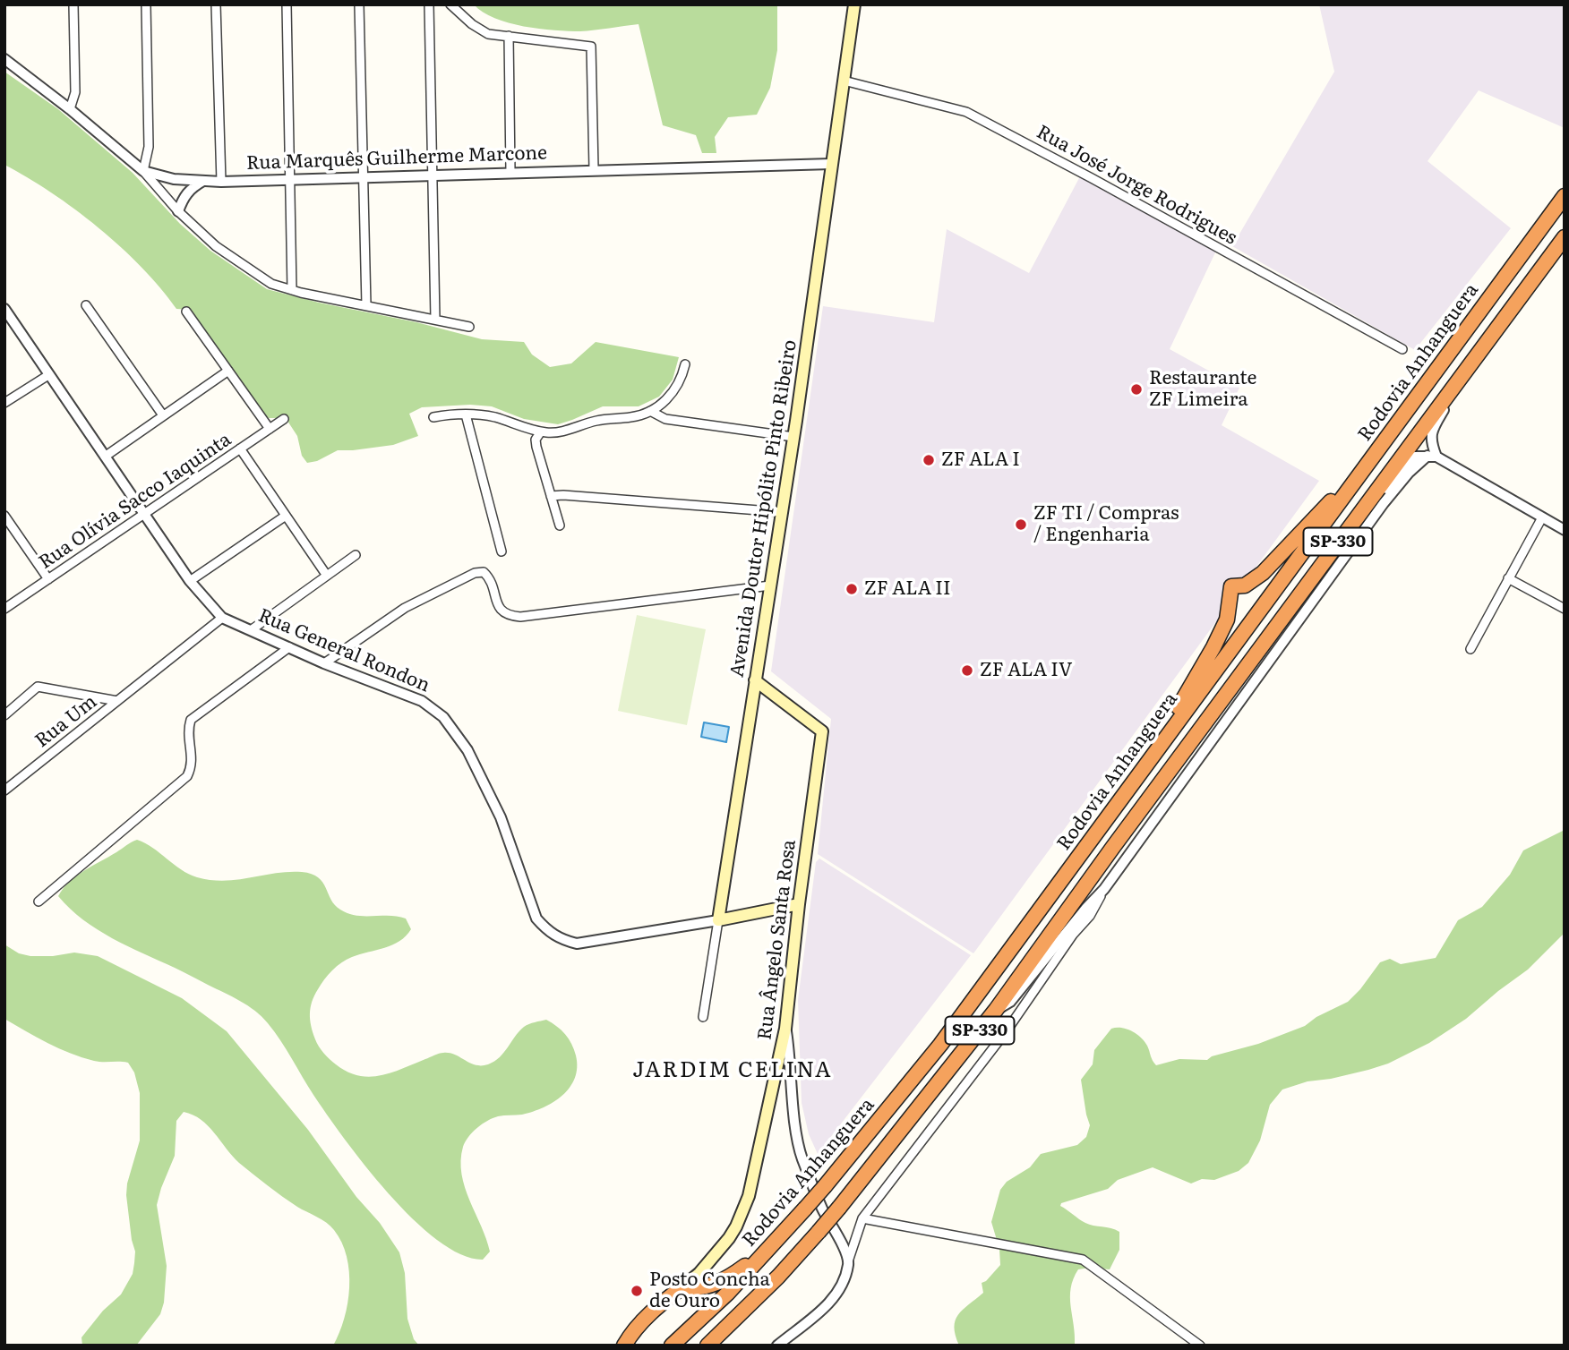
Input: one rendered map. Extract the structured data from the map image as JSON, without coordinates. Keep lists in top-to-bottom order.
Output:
{
  "streets": {
    "highway": ["Rodovia Anhanguera", "SP-330"],
    "main road": ["Avenida Doutor Hipólito Pinto Ribeiro", "Rua General Rondon", "Rua Ângelo Santa Rosa"],
    "street": [
      "Rua Marquês Guilherme Marcone",
      "Rua José Jorge Rodrigues",
      "Rua Olívia Sacco Iaquinta",
      "Rua Um"
    ]
  },
  "crossings": [
    ["Rua Marquês Guilherme Marcone", "Avenida Doutor Hipólito Pinto Ribeiro"],
    ["Rua José Jorge Rodrigues", "Avenida Doutor Hipólito Pinto Ribeiro"],
    ["Rua Olívia Sacco Iaquinta", "Rua General Rondon"],
    ["Avenida Doutor Hipólito Pinto Ribeiro", "Rua General Rondon"],
    ["Avenida Doutor Hipólito Pinto Ribeiro", "Rua Ângelo Santa Rosa"],
    ["Rua General Rondon", "Rua Um"],
    ["Rua General Rondon", "Rua Ângelo Santa Rosa"]
  ],
  "districts": ["JARDIM CELINA"],
  "places": [
    "Restaurante ZF Limeira",
    "ZF ALA I",
    "ZF TI / Compras / Engenharia",
    "ZF ALA II",
    "ZF ALA IV",
    "Posto Concha de Ouro"
  ]
}
